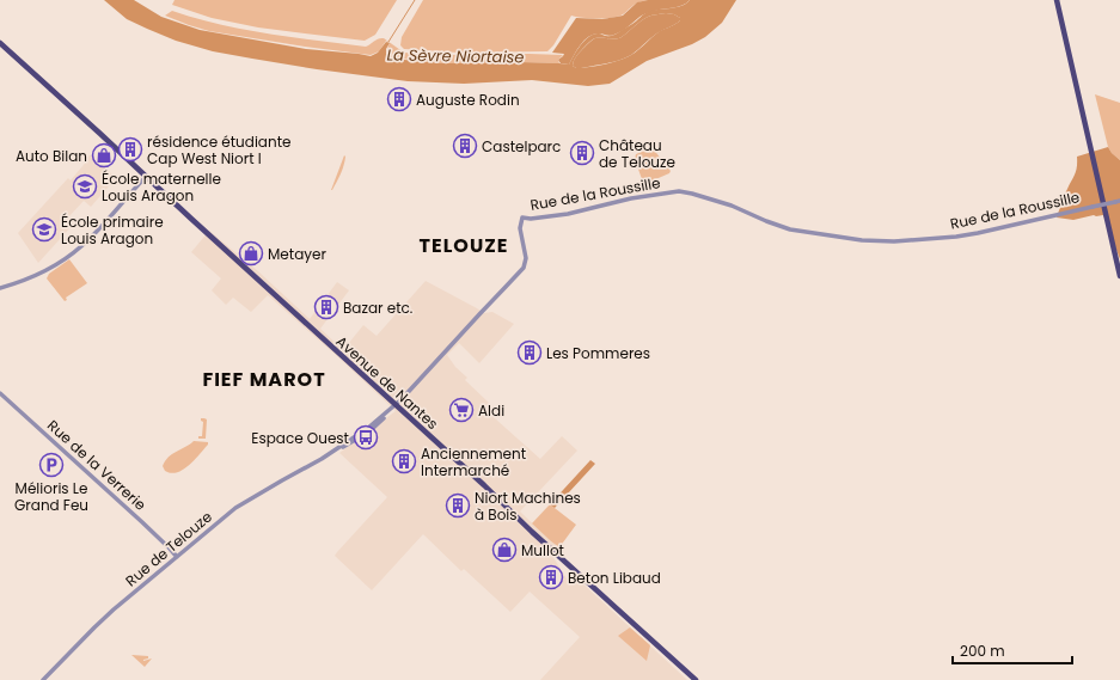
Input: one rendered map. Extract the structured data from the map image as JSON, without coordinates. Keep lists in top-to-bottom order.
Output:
{
  "streets": {
    "main road": ["Avenue de Nantes"],
    "street": ["Rue de la Roussille", "Rue de la Verrerie", "Rue de Telouze"]
  },
  "crossings": [
    ["Rue de la Roussille", "Rue de Telouze"],
    ["Avenue de Nantes", "Rue de Telouze"],
    ["Rue de la Verrerie", "Rue de Telouze"]
  ],
  "districts": ["TELOUZE", "FIEF MAROT"],
  "water": ["La Sèvre Niortaise"],
  "places": {
    "building": [
      "Auguste Rodin",
      "Castelparc",
      "résidence étudiante Cap West Niort I",
      "Château de Telouze",
      "Bazar etc.",
      "Les Pommeres",
      "Anciennement Intermarché",
      "Niort Machines à Bois",
      "Beton Libaud"
    ],
    "shop": ["Auto Bilan", "Metayer", "Mullot"],
    "school or university": ["École maternelle Louis Aragon", "École primaire Louis Aragon"],
    "supermarket": ["Aldi"],
    "bus stop": ["Espace Ouest"],
    "parking": ["Mélioris Le Grand Feu"]
  },
  "scale_bar": "200 m"
}
